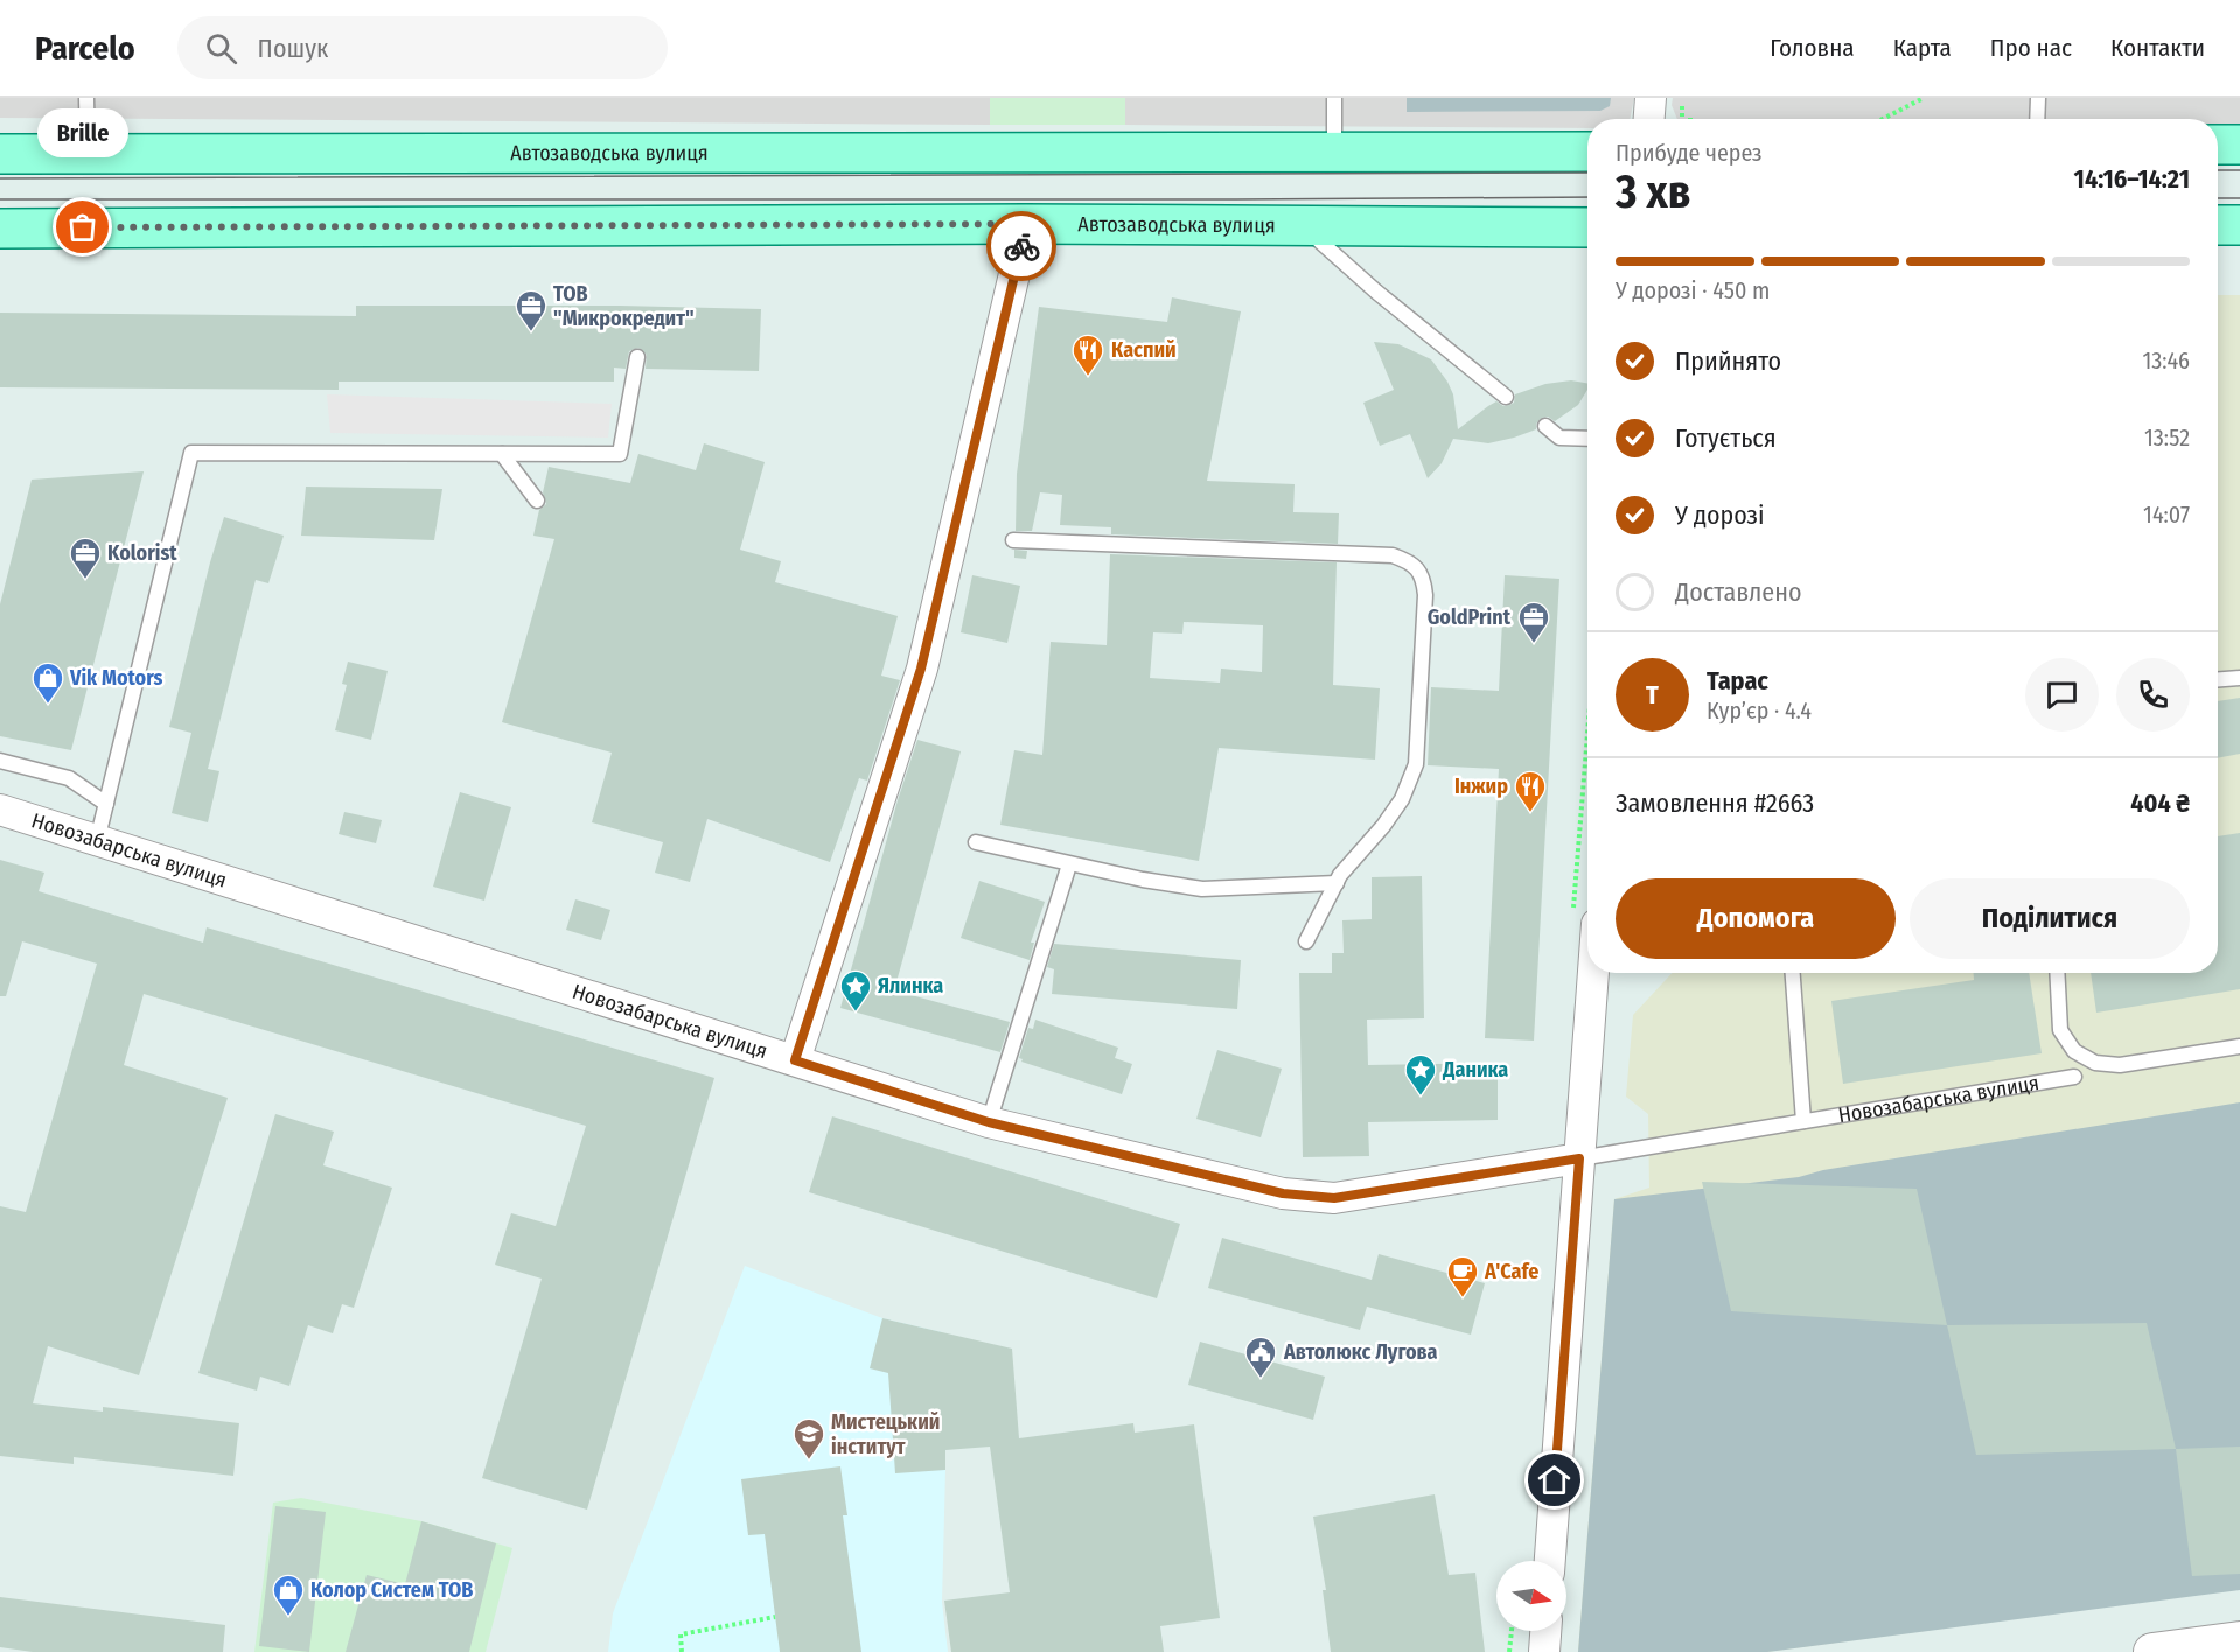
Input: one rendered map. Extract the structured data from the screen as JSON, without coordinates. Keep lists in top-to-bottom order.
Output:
{
  "streets": {
    "main road": ["Автозаводська вулиця"],
    "street": ["Новозабарська вулиця"]
  },
  "places": {
    "other": ["Brille"],
    "office": ["ТОВ \"Микрокредит\"", "Kolorist", "GoldPrint"],
    "restaurant": ["Каспий", "Інжир"],
    "shop": ["Vik Motors", "Колор Систем ТОВ"],
    "place": ["Ялинка", "Даника"],
    "cafe": ["A'Cafe"],
    "public building": ["Автолюкс Лугова"],
    "school or university": ["Мистецький інститут"]
  },
  "north": "right",
  "page": {
    "header": "Parcelo",
    "search": "Пошук",
    "nav": [
      "Головна",
      "Карта",
      "Про нас",
      "Контакти"
    ],
    "bubble": "Brille",
    "heading": ["3 хв", "Прибуде через", "14:16–14:21"],
    "panel": [
      "Тарас",
      "Кур’єр · 4.4",
      "Замовлення #2663",
      "404 ₴"
    ],
    "bar": "У дорозі · 450 m",
    "list": [
      ["Прийнято", "13:46"],
      ["Готується", "13:52"],
      ["У дорозі", "14:07"],
      "Доставлено"
    ],
    "round": "Т",
    "buttons": ["Допомога", "Поділитися"]
  }
}
